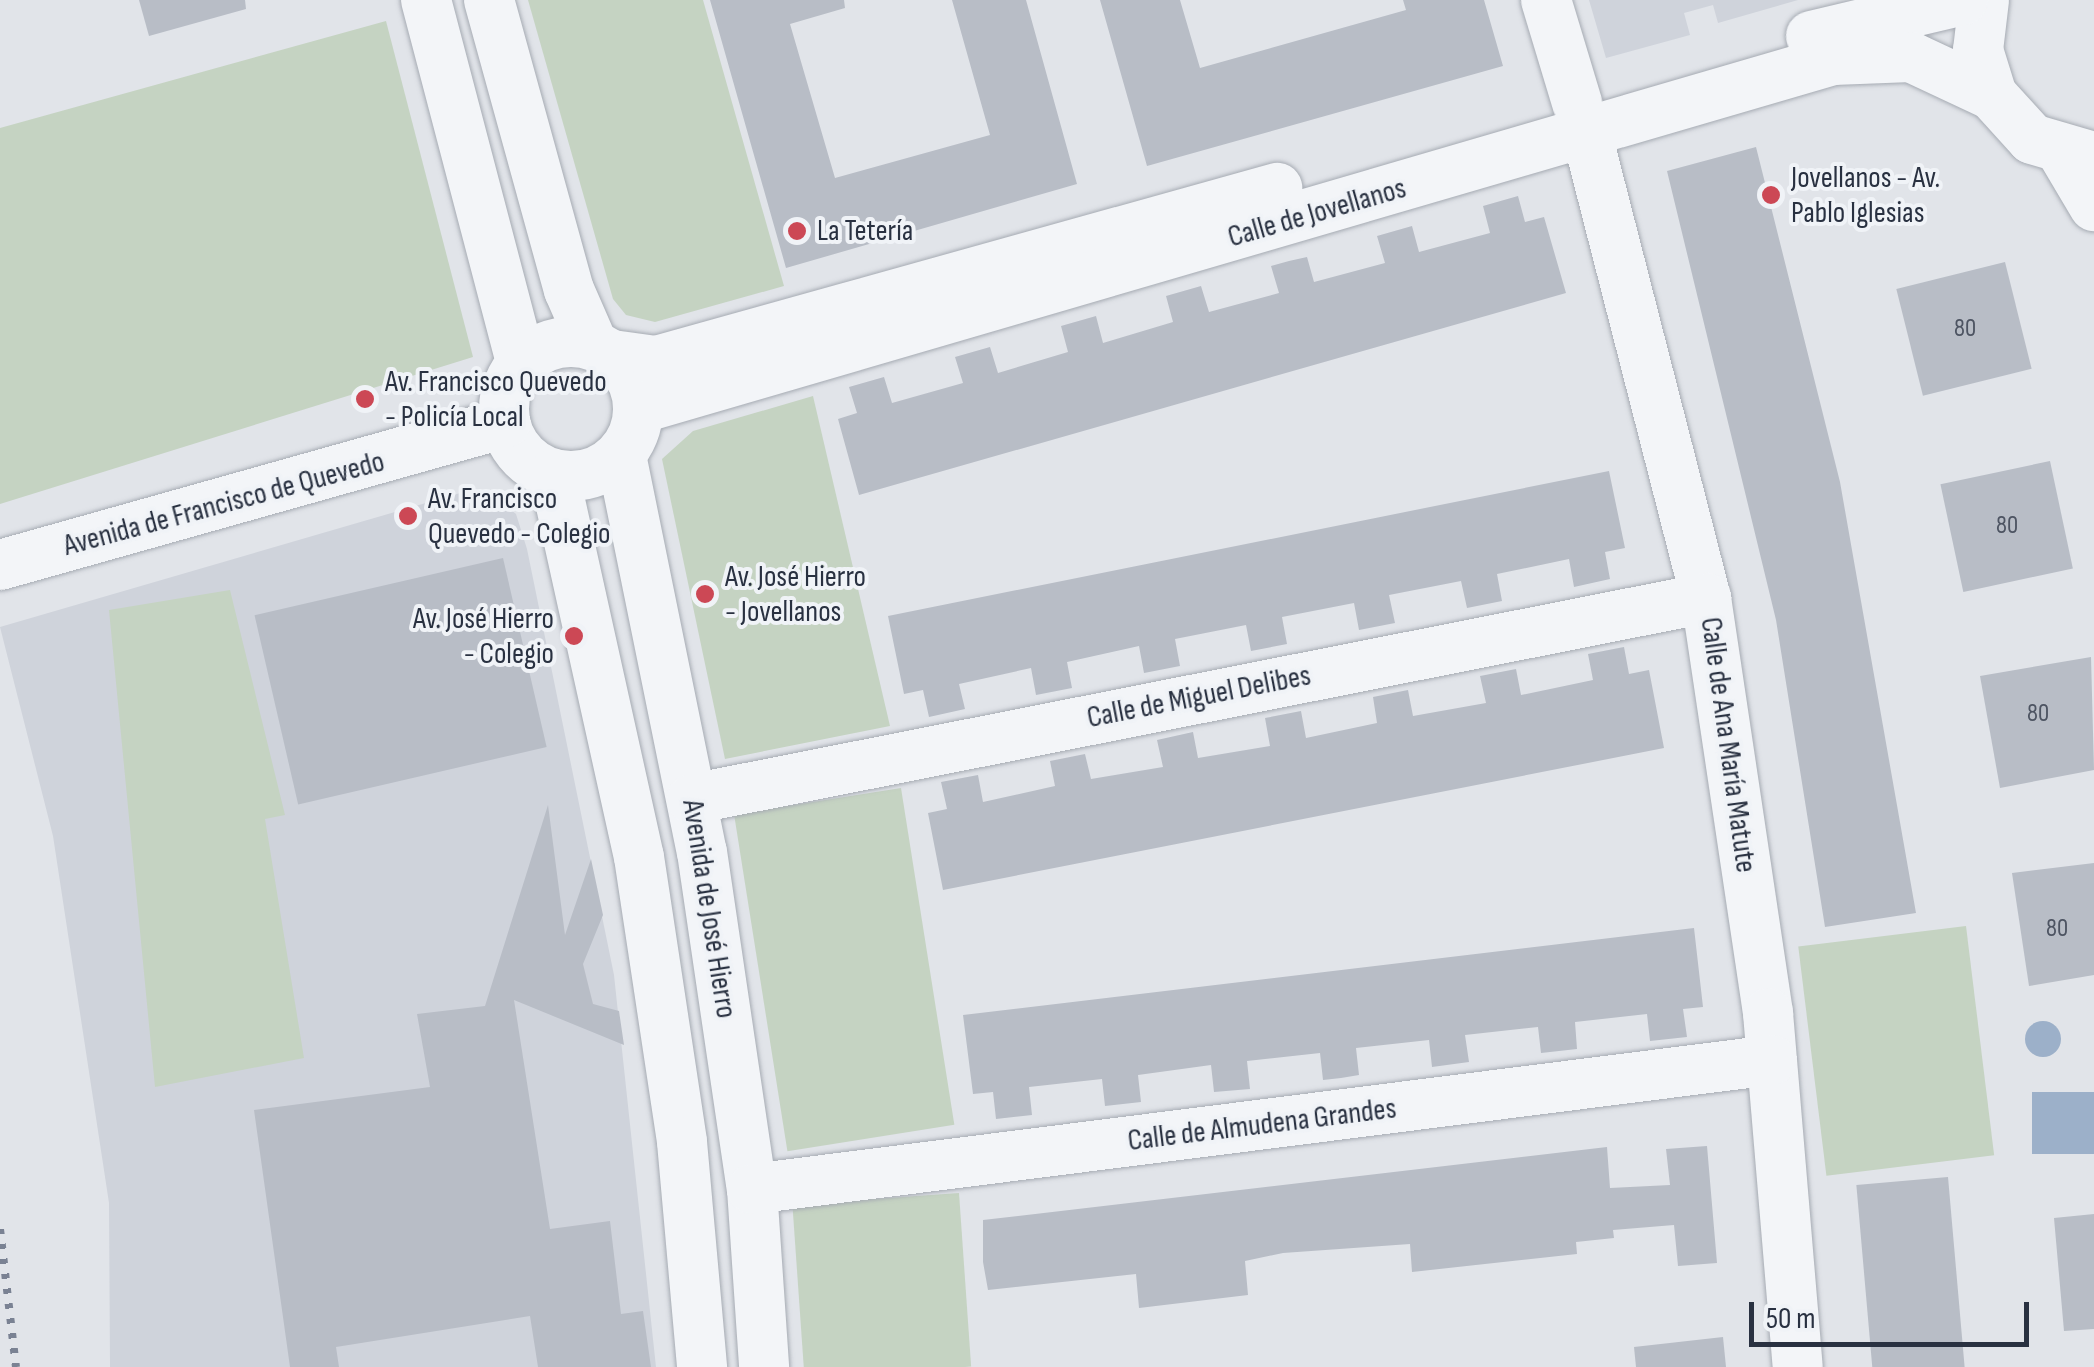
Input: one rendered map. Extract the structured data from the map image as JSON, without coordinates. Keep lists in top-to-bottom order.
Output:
{
  "streets": {
    "street": [
      "Calle de Jovellanos",
      "Avenida de Francisco de Quevedo",
      "Calle de Miguel Delibes",
      "Calle de Ana María Matute",
      "Avenida de José Hierro",
      "Calle de Almudena Grandes"
    ]
  },
  "crossings": [
    ["Calle de Jovellanos", "Avenida de Francisco de Quevedo"],
    ["Calle de Jovellanos", "Calle de Ana María Matute"],
    ["Calle de Jovellanos", "Avenida de José Hierro"],
    ["Avenida de Francisco de Quevedo", "Avenida de José Hierro"],
    ["Calle de Miguel Delibes", "Calle de Ana María Matute"],
    ["Calle de Miguel Delibes", "Avenida de José Hierro"],
    ["Calle de Ana María Matute", "Calle de Almudena Grandes"],
    ["Avenida de José Hierro", "Calle de Almudena Grandes"]
  ],
  "places": [
    "Jovellanos - Av. Pablo Iglesias",
    "La Tetería",
    "Av. Francisco Quevedo - Policía Local",
    "Av. Francisco Quevedo - Colegio",
    "Av. José Hierro - Jovellanos",
    "Av. José Hierro - Colegio"
  ],
  "house_numbers": [
    "80",
    "80",
    "80",
    "80"
  ],
  "scale_bar": "50 m"
}
